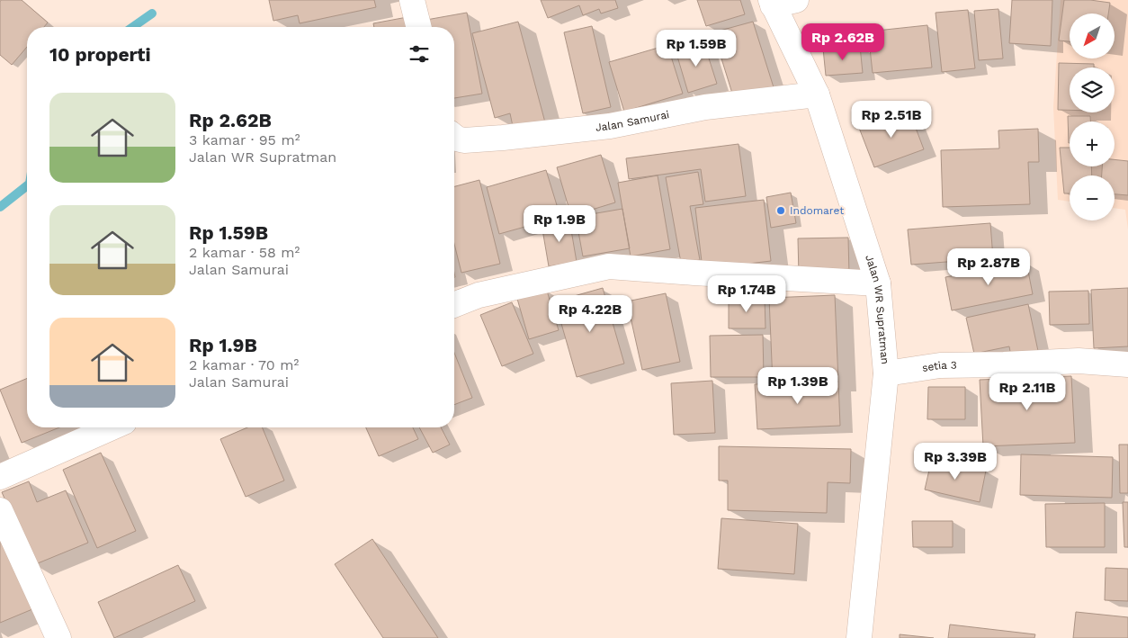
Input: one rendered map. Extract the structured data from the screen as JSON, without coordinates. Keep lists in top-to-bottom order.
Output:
{
  "streets": {
    "main road": ["Jalan Samurai", "Jalan WR Supratman", "setia 3"]
  },
  "crossings": [
    ["Jalan Samurai", "Jalan WR Supratman"],
    ["Jalan WR Supratman", "setia 3"]
  ],
  "places": ["Indomaret"],
  "north": "bottom left",
  "page": {
    "map_buttons": ["+", "−"],
    "price": [
      "Rp 2.62B",
      "Rp 1.59B",
      "Rp 2.51B",
      "Rp 1.9B",
      "Rp 2.87B",
      "Rp 1.74B",
      "Rp 4.22B",
      "Rp 1.39B",
      "Rp 2.11B",
      "Rp 3.39B"
    ],
    "heading": "10 properti",
    "list": [
      {
        "name": "Rp 2.62B",
        "note": "3 kamar · 95 m² · Jalan WR Supratman"
      },
      {
        "name": "Rp 1.59B",
        "note": "2 kamar · 58 m² · Jalan Samurai"
      },
      {
        "name": "Rp 1.9B",
        "note": "2 kamar · 70 m² · Jalan Samurai"
      }
    ]
  }
}
